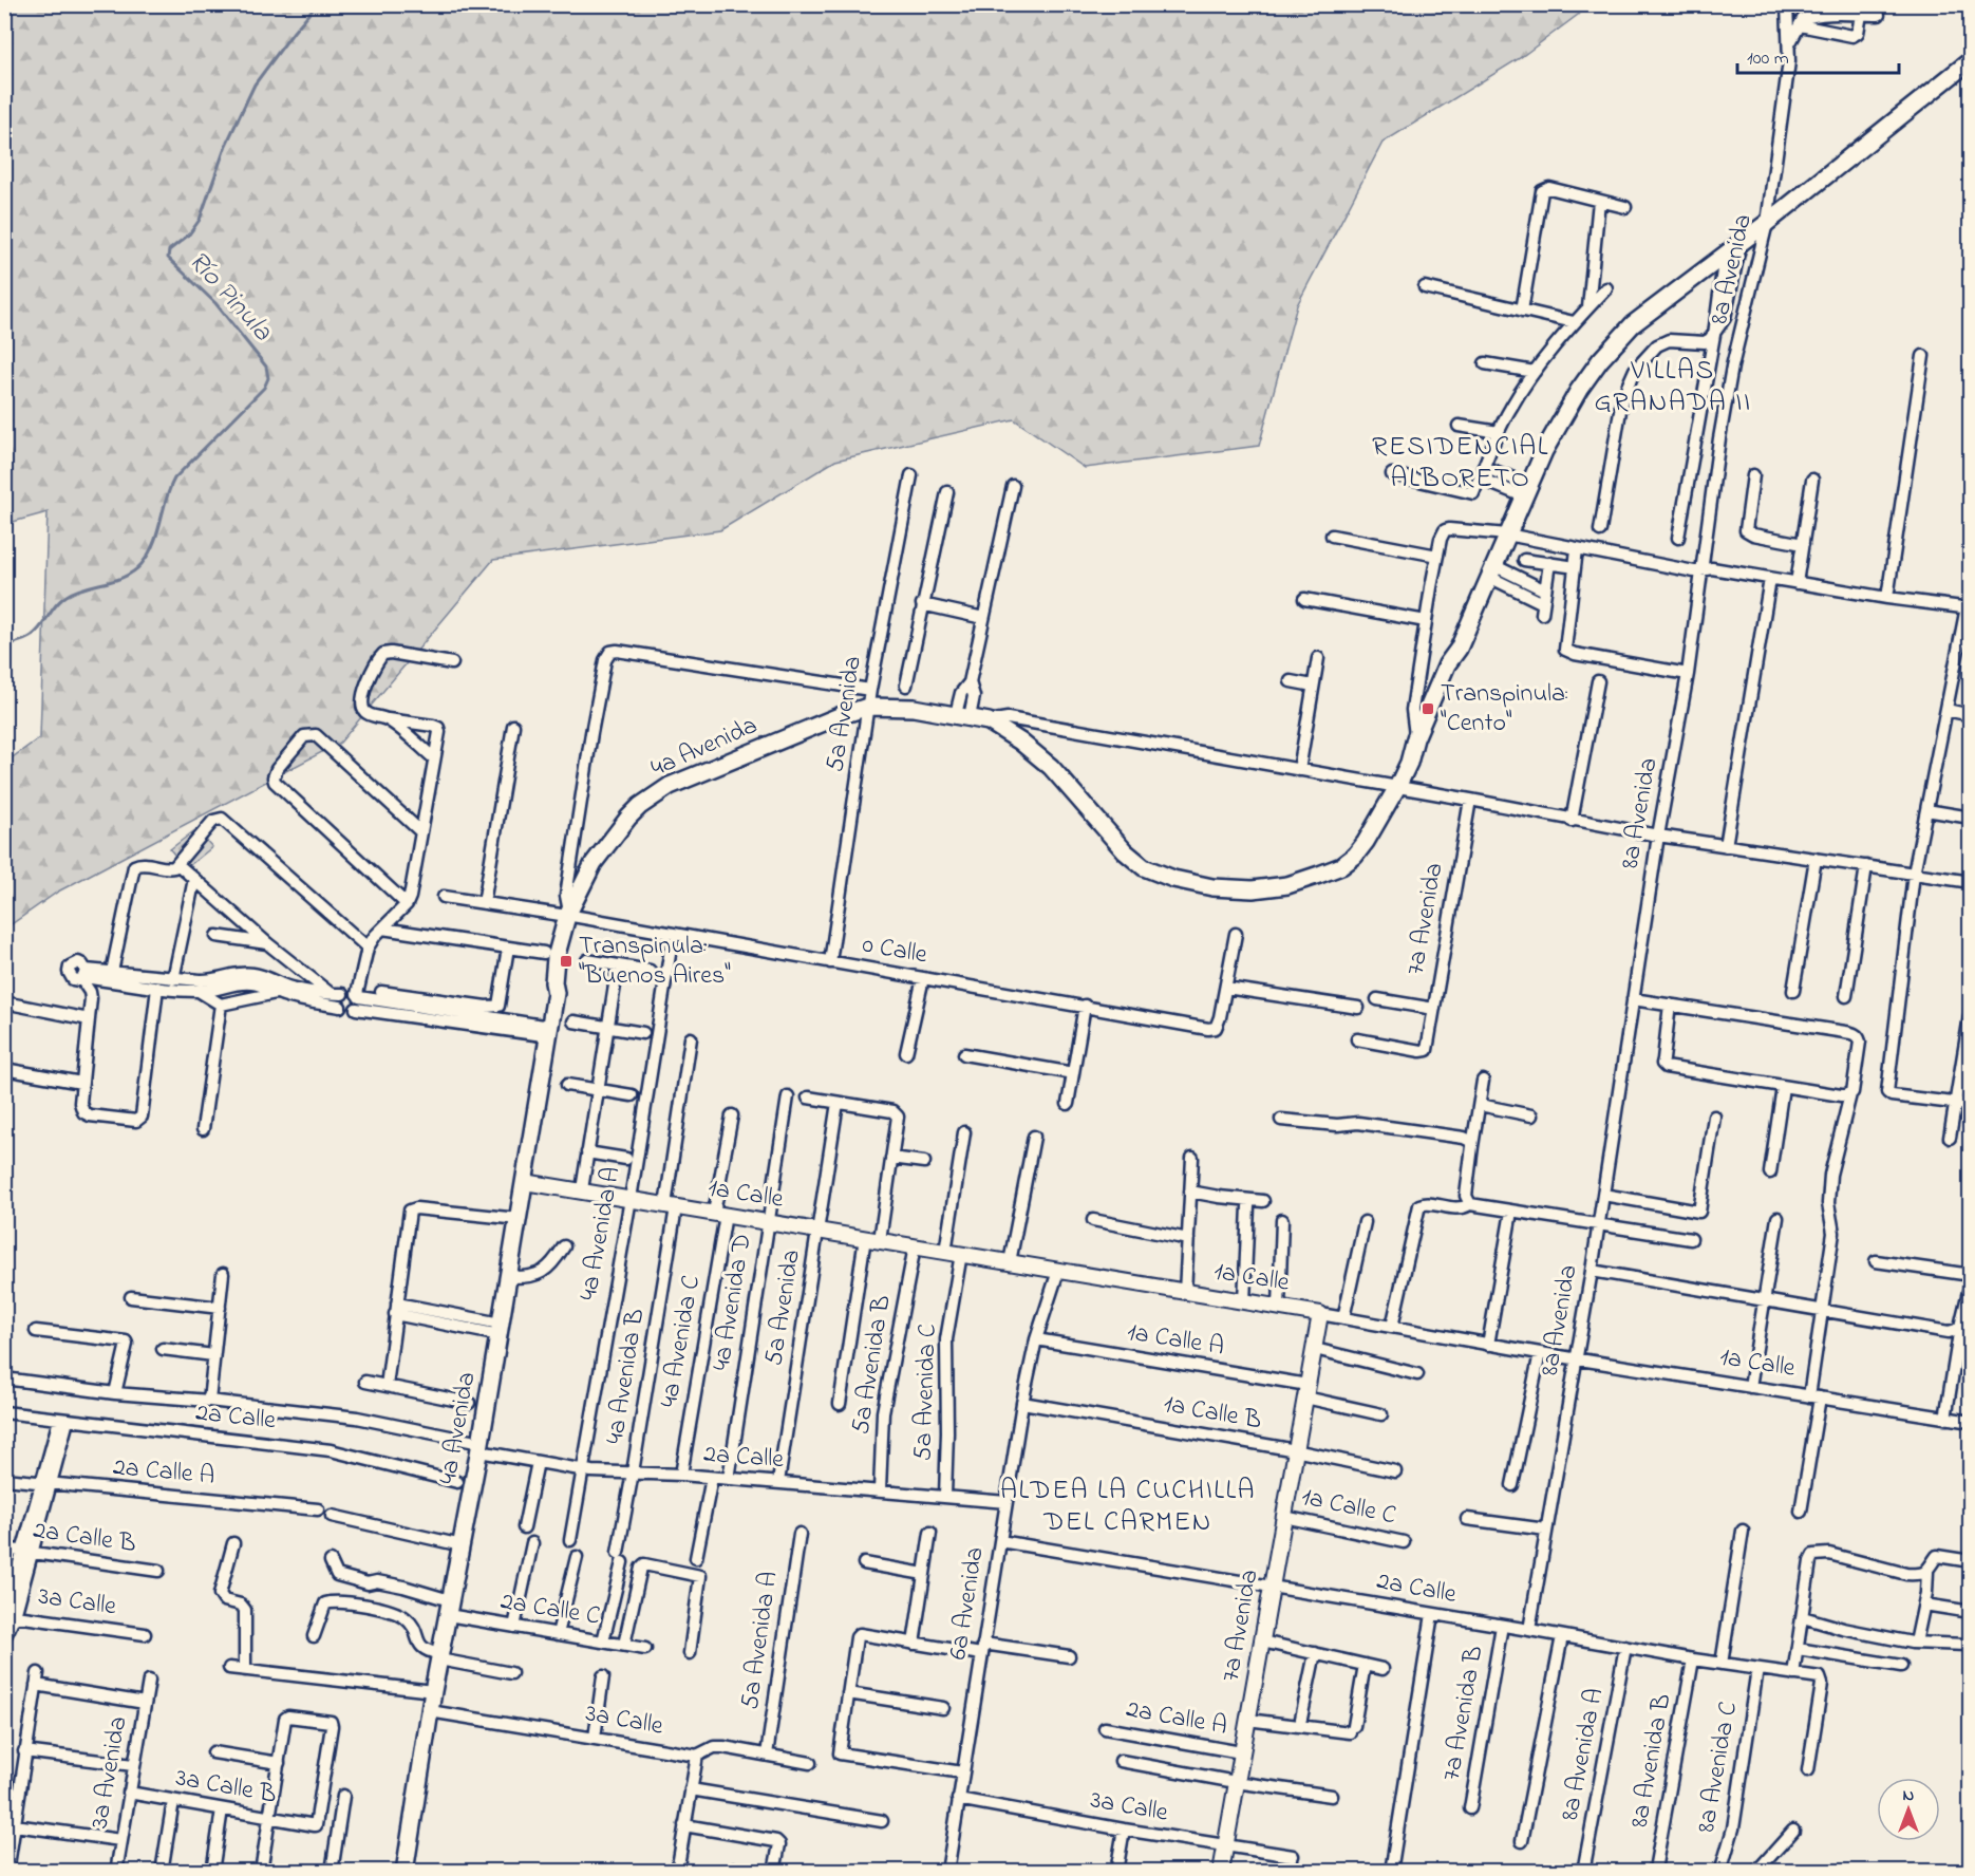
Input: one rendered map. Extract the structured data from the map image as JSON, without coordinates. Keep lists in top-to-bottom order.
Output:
{
  "streets": {
    "main road": ["4a Avenida"],
    "street": [
      "8a Avenida",
      "5a Avenida",
      "7a Avenida",
      "0 Calle",
      "1a Calle",
      "4a Avenida A",
      "4a Avenida D",
      "1a Calle A",
      "4a Avenida C",
      "5a Avenida B",
      "4a Avenida B",
      "5a Avenida C",
      "1a Calle B",
      "2a Calle",
      "2a Calle A",
      "1a Calle C",
      "2a Calle B",
      "3a Calle",
      "6a Avenida",
      "2a Calle C",
      "5a Avenida A",
      "7a Avenida B",
      "8a Avenida A",
      "8a Avenida B",
      "8a Avenida C",
      "3a Avenida",
      "3a Calle B"
    ]
  },
  "crossings": [
    ["8a Avenida", "1a Calle"],
    ["8a Avenida", "2a Calle"],
    ["5a Avenida", "4a Avenida"],
    ["5a Avenida", "0 Calle"],
    ["5a Avenida", "1a Calle"],
    ["5a Avenida", "2a Calle"],
    ["4a Avenida", "0 Calle"],
    ["4a Avenida", "1a Calle"],
    ["4a Avenida", "2a Calle"],
    ["4a Avenida", "3a Calle"],
    ["4a Avenida", "2a Calle C"],
    ["7a Avenida", "1a Calle"],
    ["7a Avenida", "1a Calle A"],
    ["7a Avenida", "1a Calle B"],
    ["7a Avenida", "2a Calle"],
    ["7a Avenida", "2a Calle A"],
    ["7a Avenida", "1a Calle C"],
    ["7a Avenida", "3a Calle"],
    ["0 Calle", "4a Avenida A"],
    ["1a Calle", "4a Avenida A"],
    ["1a Calle", "4a Avenida D"],
    ["1a Calle", "4a Avenida C"],
    ["1a Calle", "5a Avenida B"],
    ["1a Calle", "4a Avenida B"],
    ["1a Calle", "5a Avenida C"],
    ["1a Calle", "6a Avenida"],
    ["4a Avenida A", "2a Calle"],
    ["4a Avenida D", "2a Calle"],
    ["1a Calle A", "6a Avenida"],
    ["4a Avenida C", "2a Calle"],
    ["5a Avenida B", "2a Calle"],
    ["4a Avenida B", "2a Calle"],
    ["4a Avenida B", "2a Calle C"],
    ["5a Avenida C", "2a Calle"],
    ["1a Calle B", "6a Avenida"],
    ["2a Calle", "6a Avenida"],
    ["2a Calle", "7a Avenida B"],
    ["2a Calle", "8a Avenida A"],
    ["2a Calle", "8a Avenida B"],
    ["2a Calle", "8a Avenida C"],
    ["3a Calle", "6a Avenida"],
    ["3a Calle", "5a Avenida A"],
    ["3a Avenida", "3a Calle B"]
  ],
  "districts": ["VILLAS GRANADA II", "RESIDENCIAL ALBORETO", "ALDEA LA CUCHILLA DEL CARMEN"],
  "water": ["Río Pinula"],
  "places": {
    "transit": ["Transpinula: \"Cento\"", "Transpinula: \"Buenos Aires\""]
  },
  "scale_bar": "100 m",
  "north": "top"
}
